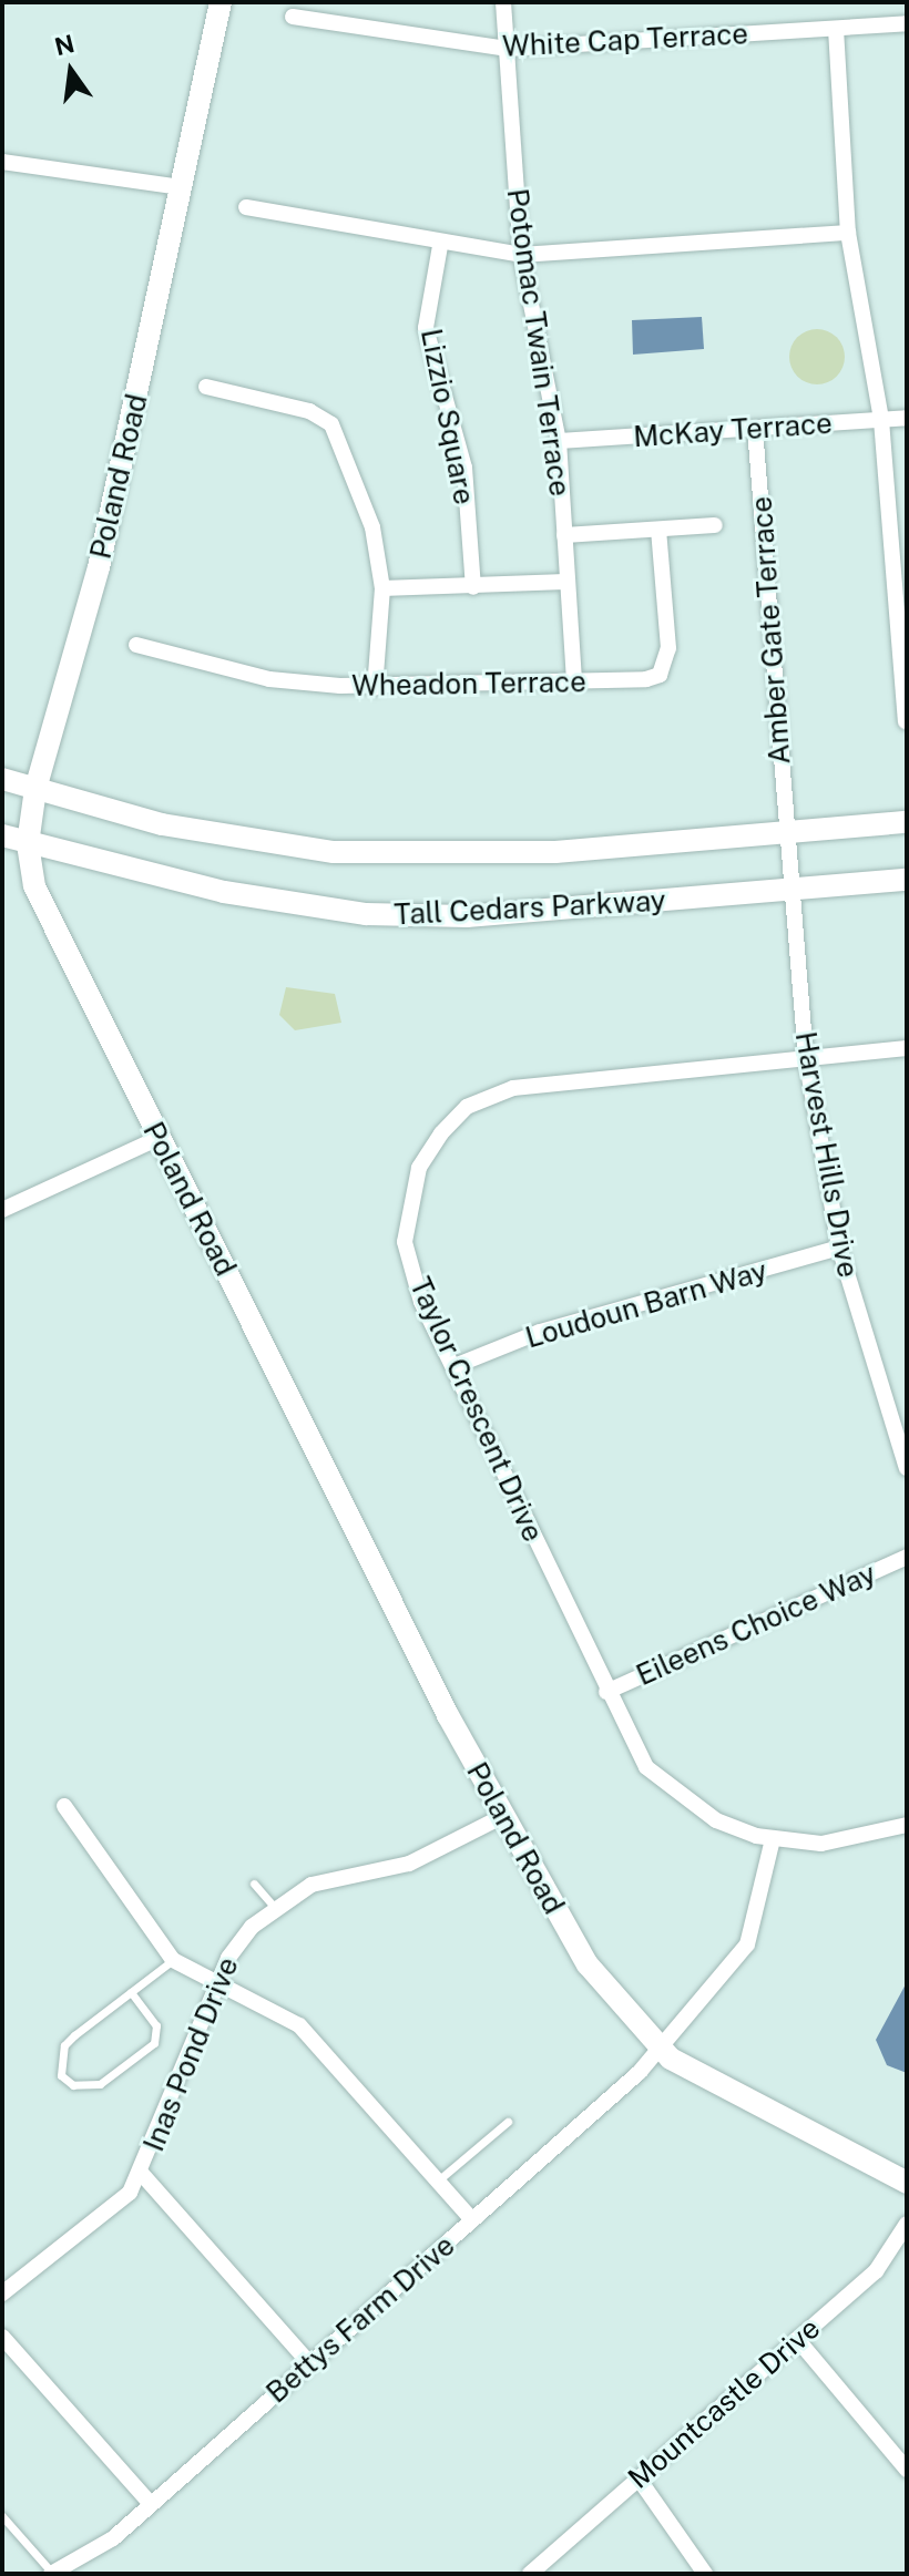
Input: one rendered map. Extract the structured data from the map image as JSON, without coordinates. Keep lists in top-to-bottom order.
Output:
{
  "streets": {
    "street": [
      "White Cap Terrace",
      "Potomac Twain Terrace",
      "Lizzio Square",
      "McKay Terrace",
      "Poland Road",
      "Amber Gate Terrace",
      "Wheadon Terrace",
      "Tall Cedars Parkway",
      "Harvest Hills Drive",
      "Loudoun Barn Way",
      "Taylor Crescent Drive",
      "Eileens Choice Way",
      "Inas Pond Drive",
      "Bettys Farm Drive",
      "Mountcastle Drive"
    ]
  },
  "crossings": [
    ["White Cap Terrace", "Potomac Twain Terrace"],
    ["Potomac Twain Terrace", "McKay Terrace"],
    ["Potomac Twain Terrace", "Wheadon Terrace"],
    ["McKay Terrace", "Amber Gate Terrace"],
    ["Poland Road", "Tall Cedars Parkway"],
    ["Poland Road", "Inas Pond Drive"],
    ["Poland Road", "Bettys Farm Drive"],
    ["Amber Gate Terrace", "Tall Cedars Parkway"],
    ["Amber Gate Terrace", "Harvest Hills Drive"],
    ["Tall Cedars Parkway", "Harvest Hills Drive"],
    ["Harvest Hills Drive", "Loudoun Barn Way"],
    ["Harvest Hills Drive", "Taylor Crescent Drive"],
    ["Loudoun Barn Way", "Taylor Crescent Drive"],
    ["Taylor Crescent Drive", "Eileens Choice Way"],
    ["Taylor Crescent Drive", "Bettys Farm Drive"]
  ],
  "north": "top"
}
